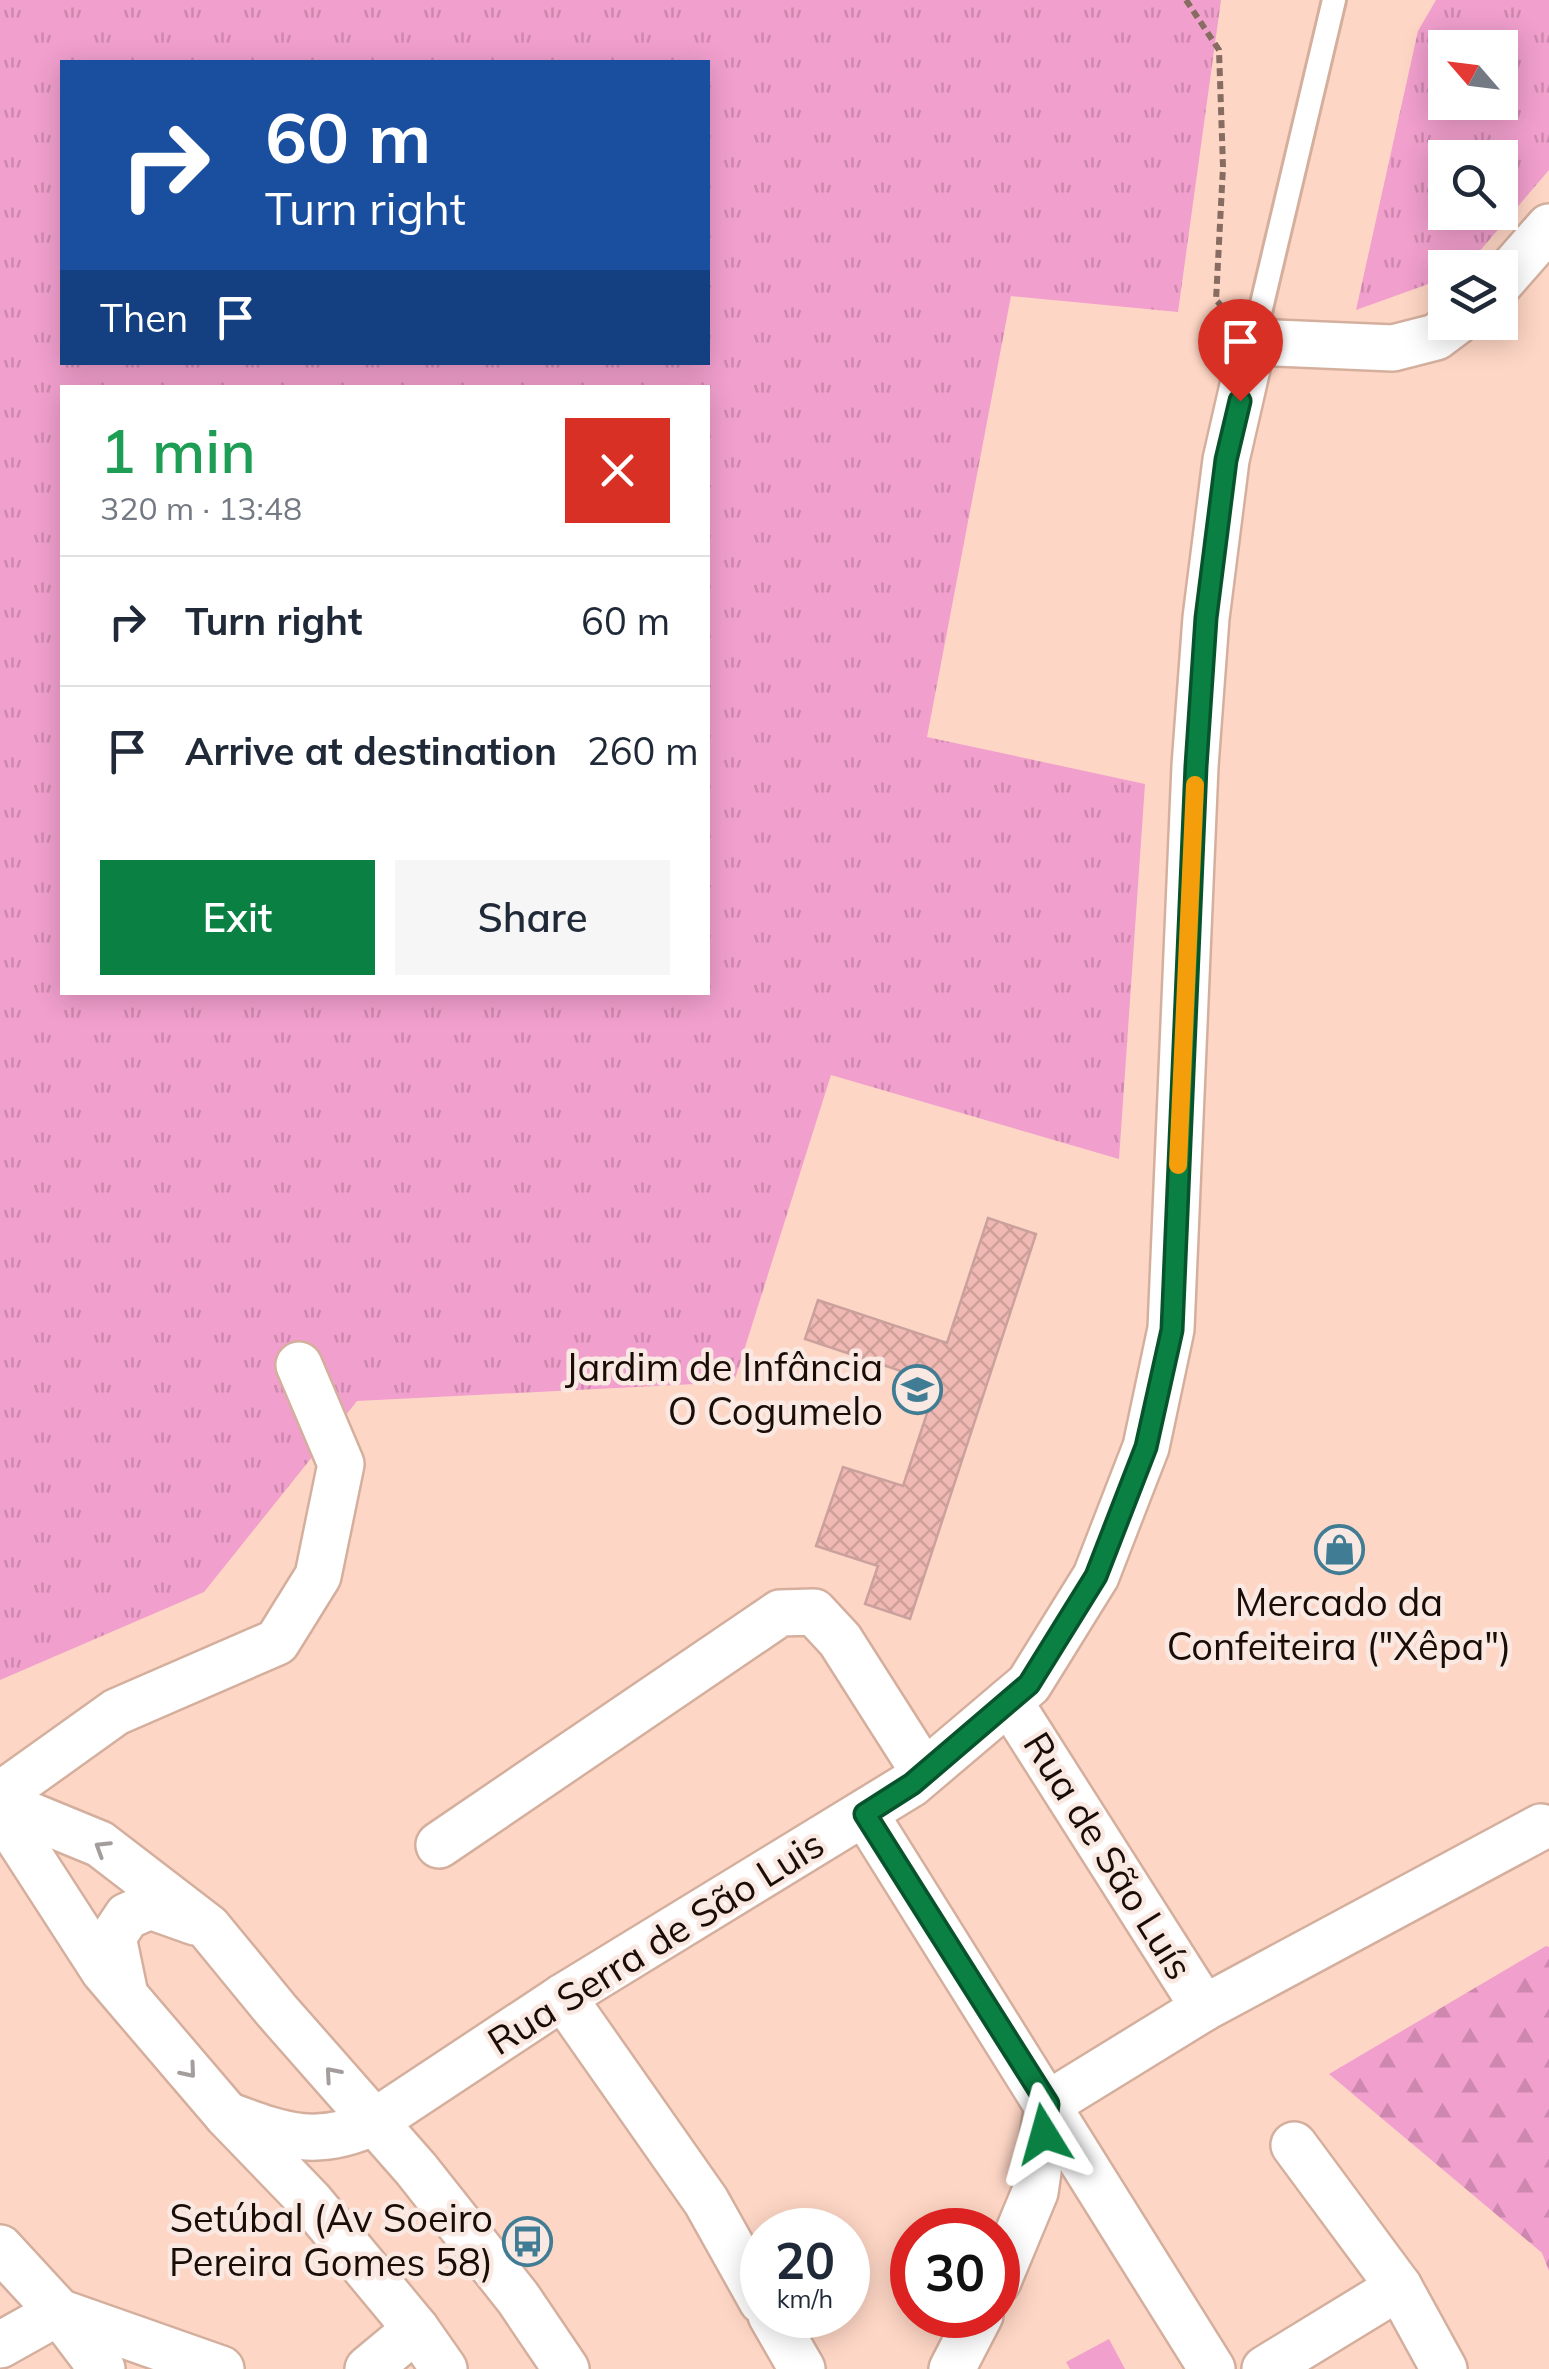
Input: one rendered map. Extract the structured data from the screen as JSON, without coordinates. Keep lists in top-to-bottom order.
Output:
{
  "streets": {
    "street": ["Rua de São Luís", "Rua Serra de São Luis"]
  },
  "crossings": [
    ["Rua de São Luís", "Rua Serra de São Luis"]
  ],
  "places": {
    "school or university": ["Jardim de Infância O Cogumelo"],
    "shop": ["Mercado da Confeiteira (\"Xêpa\")"],
    "bus stop": ["Setúbal (Av Soeiro Pereira Gomes 58)"]
  },
  "north": "top left",
  "page": {
    "turn": ["60 m", "Turn right"],
    "then": "Then",
    "heading": ["1 min", "320 m · 13:48"],
    "list": [
      {
        "name": "Turn right",
        "value": "60 m"
      },
      {
        "name": "Arrive at destination",
        "value": "260 m"
      }
    ],
    "buttons": ["Exit", "Share"],
    "speed": "20 km/h",
    "limit": "30"
  }
}
